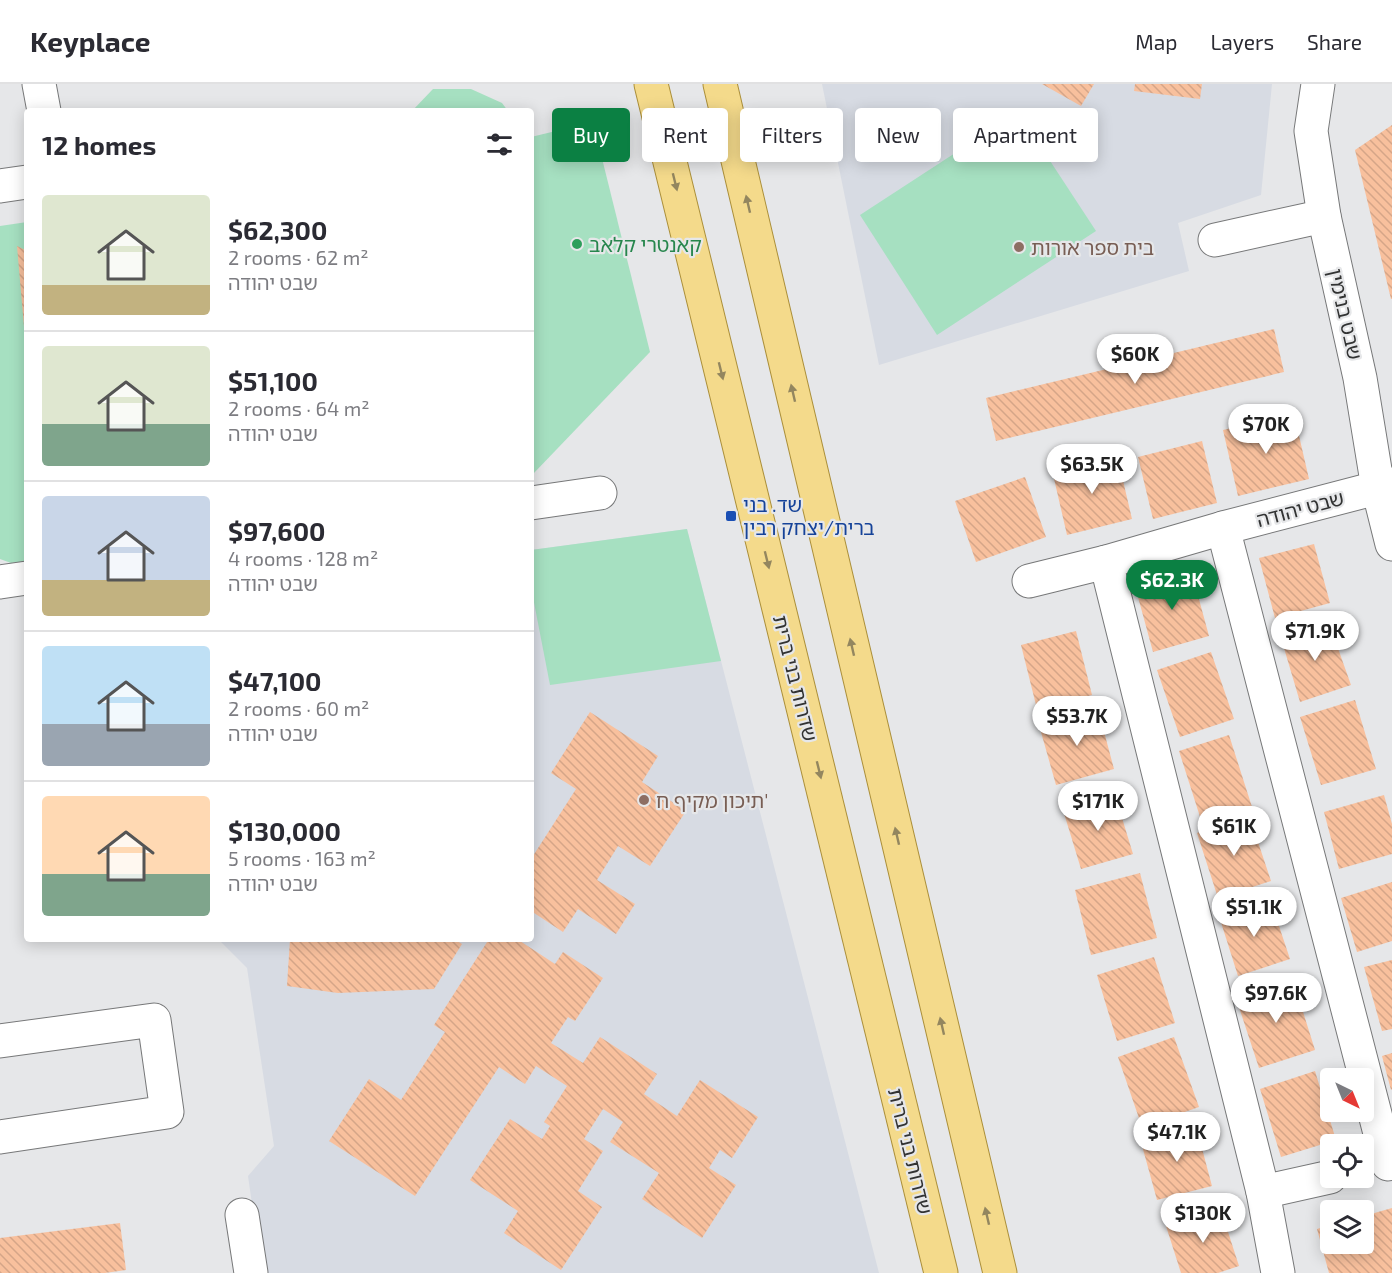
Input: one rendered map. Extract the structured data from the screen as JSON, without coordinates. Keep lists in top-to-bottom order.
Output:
{
  "streets": {
    "main road": ["שדרות בני ברית"],
    "street": ["שבט בנימין", "שבט יהודה"]
  },
  "crossings": [
    ["שבט בנימין", "שבט יהודה"]
  ],
  "places": {
    "other": ["קאנטרי קלאב", "בית ספר אורות", "תיכון מקיף ח'"],
    "transit": ["שד. בני ברית/יצחק רבין"]
  },
  "north": "bottom right",
  "page": {
    "header": "Keyplace",
    "nav": ["Map", "Layers", "Share"],
    "chip": [
      "Buy",
      "Rent",
      "Filters",
      "New",
      "Apartment"
    ],
    "heading": "12 homes",
    "list": [
      {
        "name": "$62,300",
        "note": "2 rooms · 62 m² · שבט יהודה"
      },
      {
        "name": "$51,100",
        "note": "2 rooms · 64 m² · שבט יהודה"
      },
      {
        "name": "$97,600",
        "note": "4 rooms · 128 m² · שבט יהודה"
      },
      {
        "name": "$47,100",
        "note": "2 rooms · 60 m² · שבט יהודה"
      },
      {
        "name": "$130,000",
        "note": "5 rooms · 163 m² · שבט יהודה"
      }
    ],
    "price": [
      "$60K",
      "$70K",
      "$63.5K",
      "$62.3K",
      "$71.9K",
      "$53.7K",
      "$171K",
      "$61K",
      "$51.1K",
      "$97.6K",
      "$47.1K",
      "$130K"
    ]
  }
}
